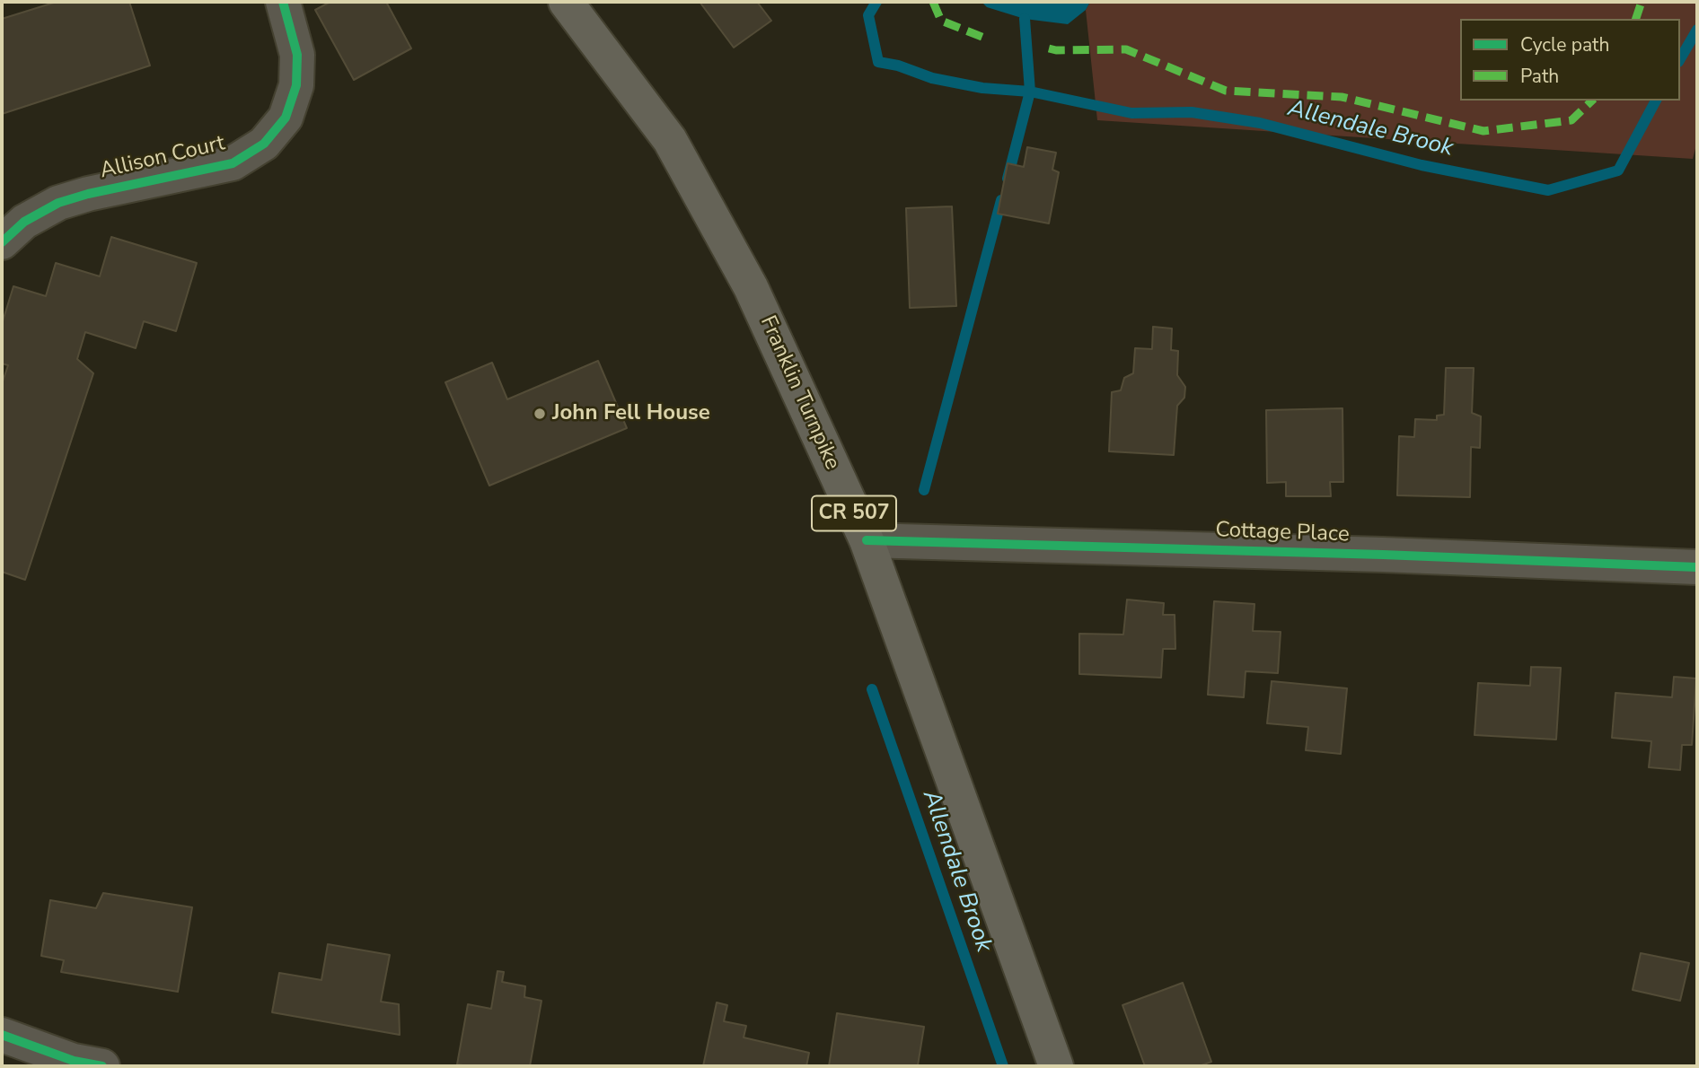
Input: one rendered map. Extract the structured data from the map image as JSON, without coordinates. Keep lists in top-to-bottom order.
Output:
{
  "streets": {
    "main road": ["Franklin Turnpike", "CR 507"],
    "street": ["Allison Court", "Cottage Place"]
  },
  "crossings": [
    ["Franklin Turnpike", "Cottage Place"]
  ],
  "water": ["Allendale Brook"],
  "places": ["John Fell House"],
  "legend": ["Cycle path", "Path"]
}
